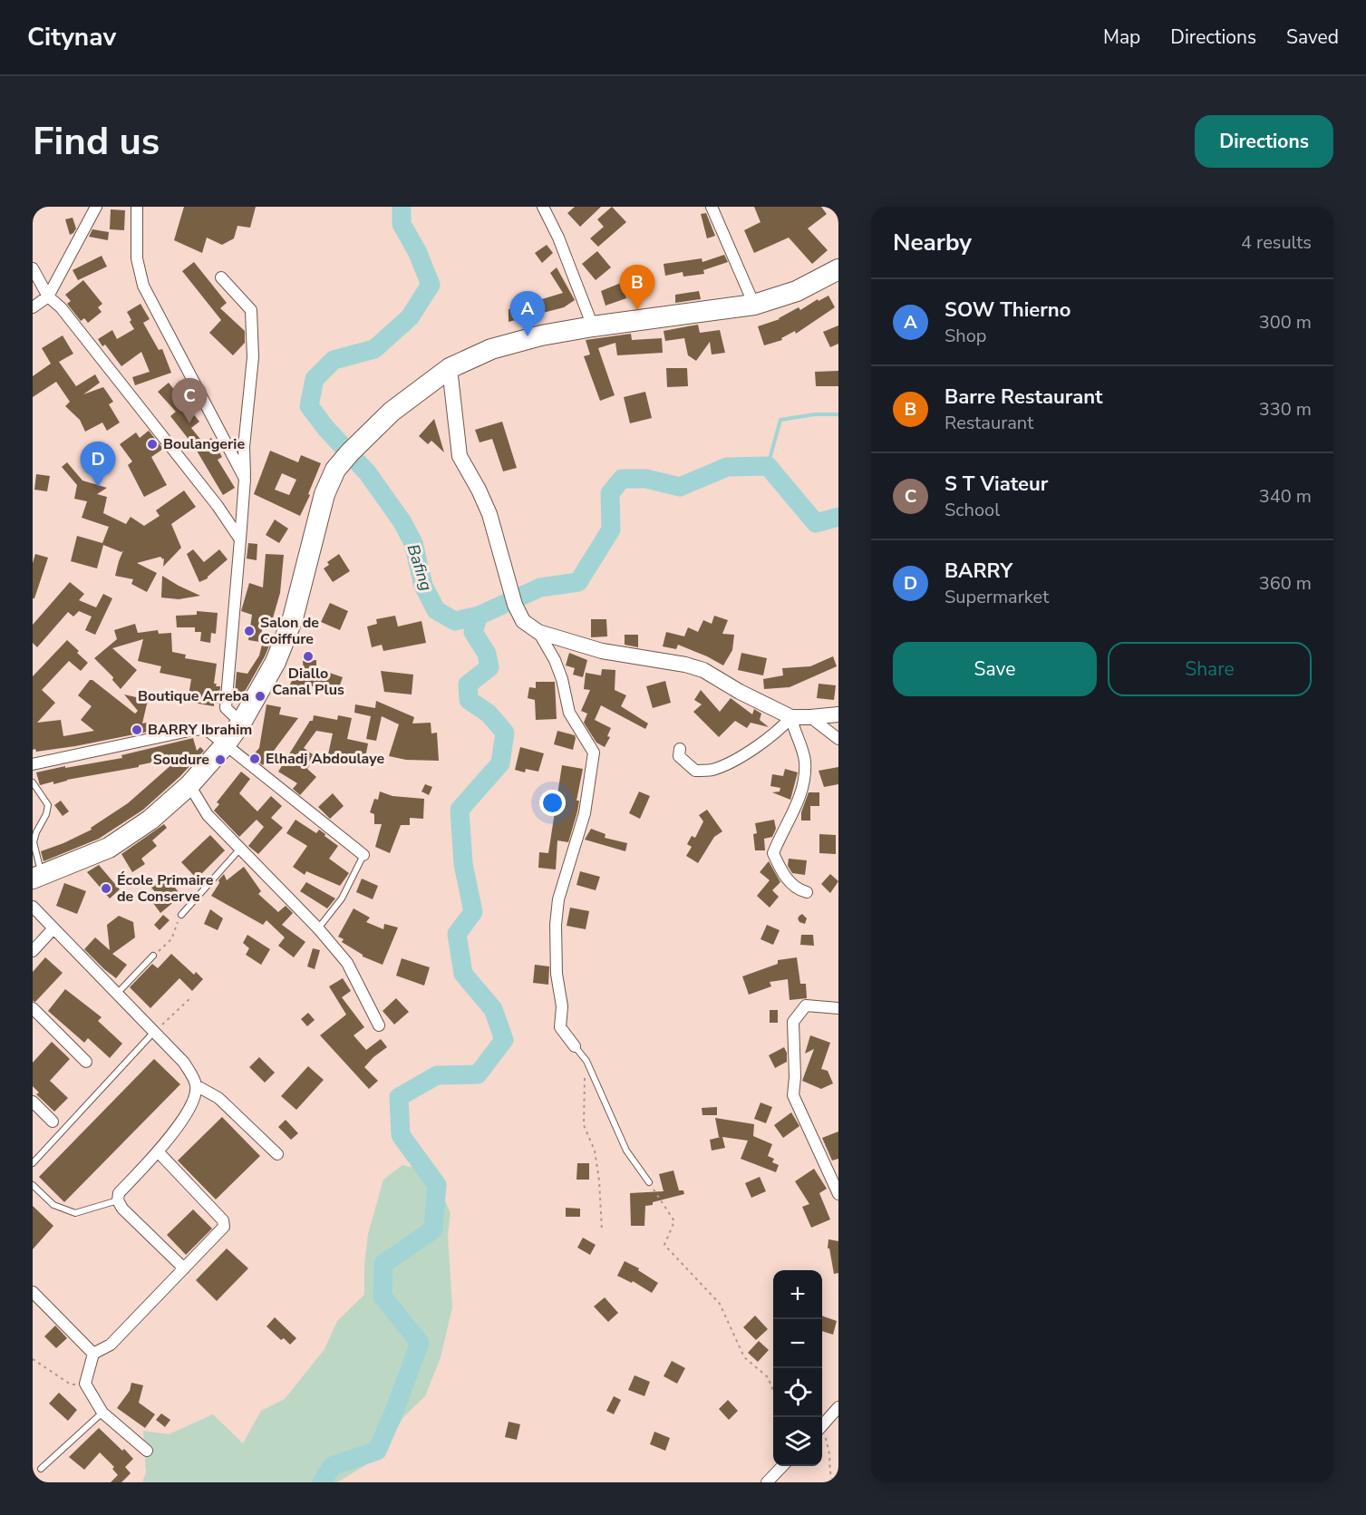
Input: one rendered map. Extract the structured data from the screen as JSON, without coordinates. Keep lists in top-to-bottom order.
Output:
{
  "water": ["Bafing"],
  "places": [
    "Boulangerie",
    "Salon de Coiffure",
    "Diallo Canal Plus",
    "Boutique Arreba",
    "BARRY Ibrahim",
    "Elhadj Abdoulaye",
    "Soudure",
    "École Primaire de Conserve"
  ],
  "page": {
    "header": "Citynav",
    "nav": ["Map", "Directions", "Saved"],
    "buttons": [
      "Directions",
      ["Save", "Share"]
    ],
    "title": "Find us",
    "heading": ["Nearby", "4 results"],
    "pins": [
      "B",
      "A",
      "C",
      "D"
    ],
    "list": [
      {
        "mark": "A",
        "name": "SOW Thierno",
        "note": "Shop",
        "value": "300 m"
      },
      {
        "mark": "B",
        "name": "Barre Restaurant",
        "note": "Restaurant",
        "value": "330 m"
      },
      {
        "mark": "C",
        "name": "S T Viateur",
        "note": "School",
        "value": "340 m"
      },
      {
        "mark": "D",
        "name": "BARRY",
        "note": "Supermarket",
        "value": "360 m"
      }
    ],
    "map_buttons": ["+", "−"]
  }
}
